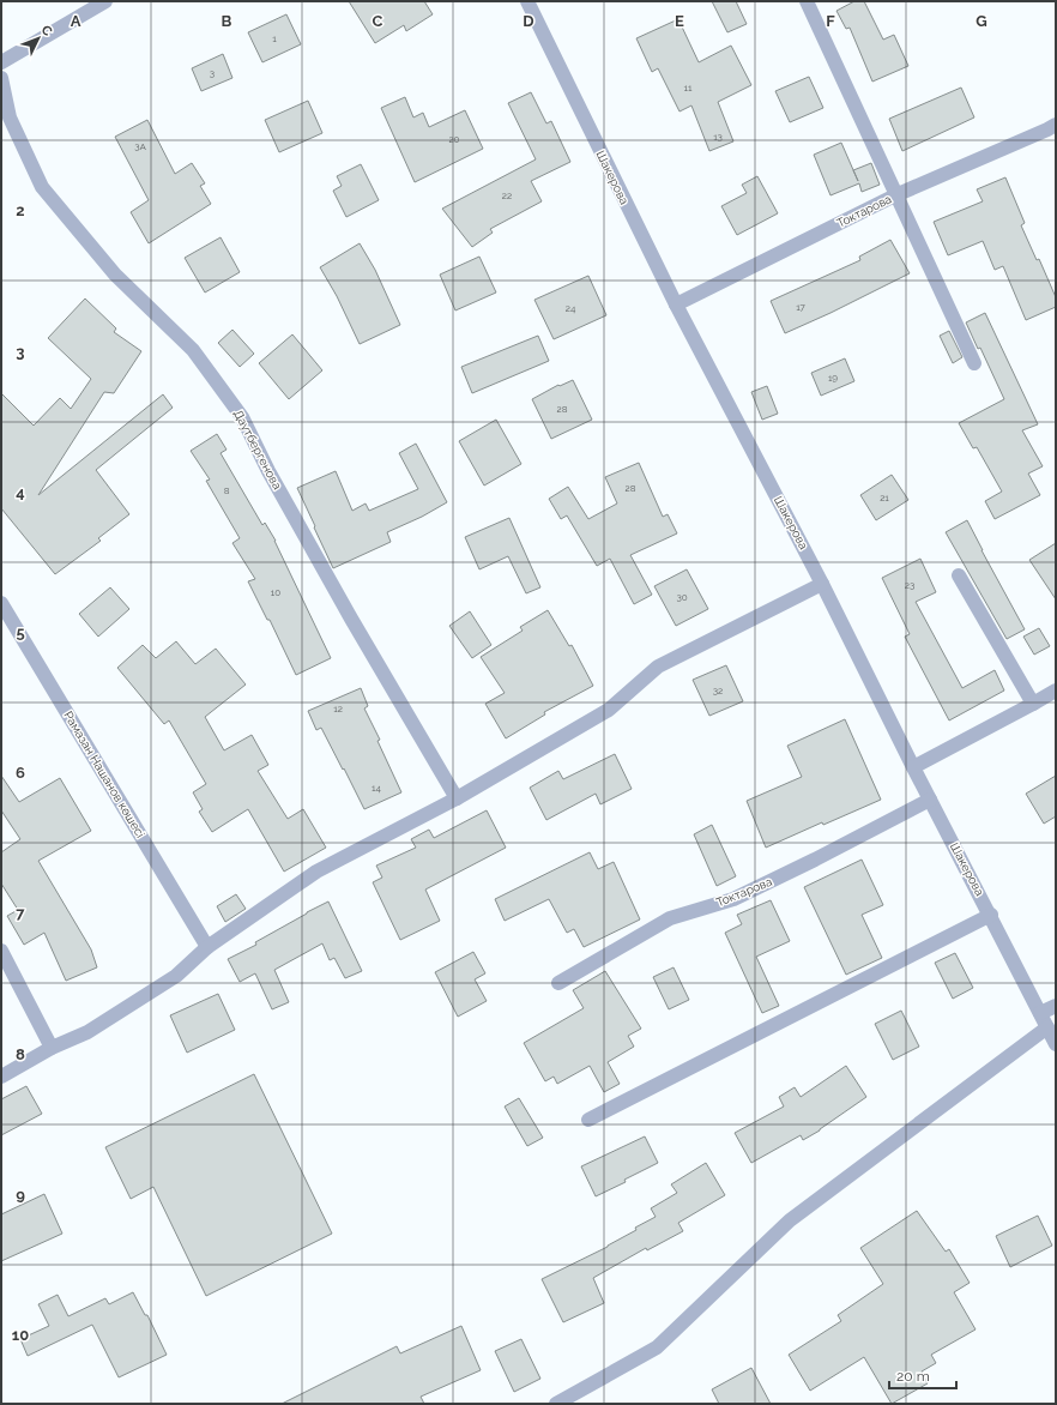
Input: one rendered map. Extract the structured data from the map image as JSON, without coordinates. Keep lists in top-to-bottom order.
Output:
{
  "streets": {
    "street": [
      "Шакерова",
      "Токтарова",
      "Даутбергенова",
      "Рамазан Нашанов көшесі"
    ]
  },
  "crossings": [
    ["Шакерова", "Токтарова"]
  ],
  "house_numbers": [
    "1",
    "3",
    "11",
    "13",
    "20",
    "3А",
    "22",
    "17",
    "24",
    "19",
    "28",
    "28",
    "8",
    "21",
    "23",
    "10",
    "30",
    "32",
    "12",
    "14"
  ],
  "scale_bar": "20 m",
  "north": "top right",
  "grid": {
    "columns": [
      "A",
      "B",
      "C",
      "D",
      "E",
      "F",
      "G"
    ],
    "rows": [
      "2",
      "3",
      "4",
      "5",
      "6",
      "7",
      "8",
      "9",
      "10"
    ]
  }
}
